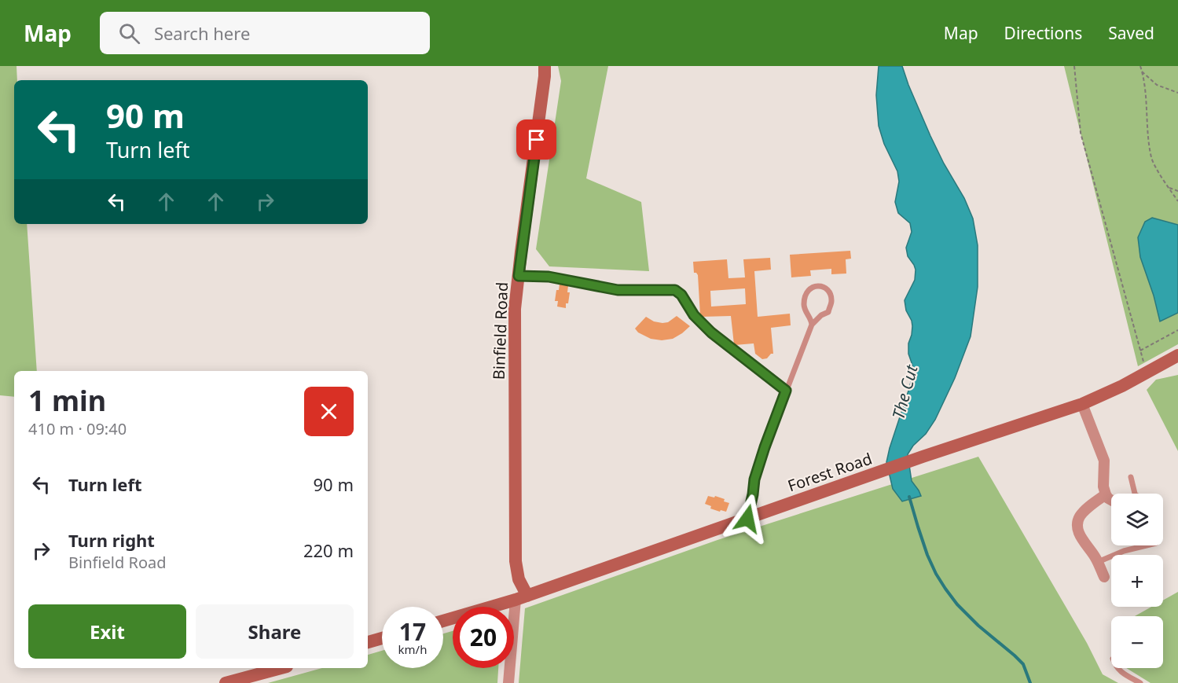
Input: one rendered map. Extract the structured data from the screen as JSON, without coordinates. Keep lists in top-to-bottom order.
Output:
{
  "streets": {
    "main road": ["Binfield Road", "Forest Road"]
  },
  "crossings": [
    ["Binfield Road", "Forest Road"]
  ],
  "water": ["The Cut"],
  "page": {
    "header": "Map",
    "search": "Search here",
    "nav": ["Map", "Directions", "Saved"],
    "turn": ["90 m", "Turn left"],
    "heading": ["1 min", "410 m · 09:40"],
    "list": [
      {
        "name": "Turn left",
        "value": "90 m"
      },
      {
        "name": "Turn right",
        "note": "Binfield Road",
        "value": "220 m"
      }
    ],
    "map_buttons": ["+", "−"],
    "buttons": ["Exit", "Share"],
    "speed": "17 km/h",
    "limit": "20"
  }
}
